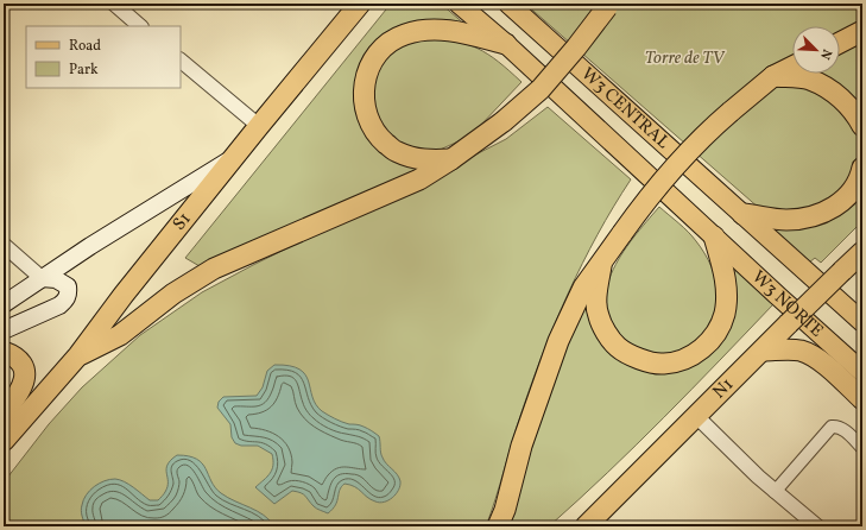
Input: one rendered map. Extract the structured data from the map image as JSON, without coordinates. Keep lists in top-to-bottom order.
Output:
{
  "streets": {
    "highway": ["S1", "N1"],
    "main road": ["W3 CENTRAL", "W3 NORTE"]
  },
  "crossings": [
    ["W3 CENTRAL", "W3 NORTE"]
  ],
  "parks": ["Torre de TV"],
  "legend": ["Road", "Park"],
  "north": "bottom right"
}
